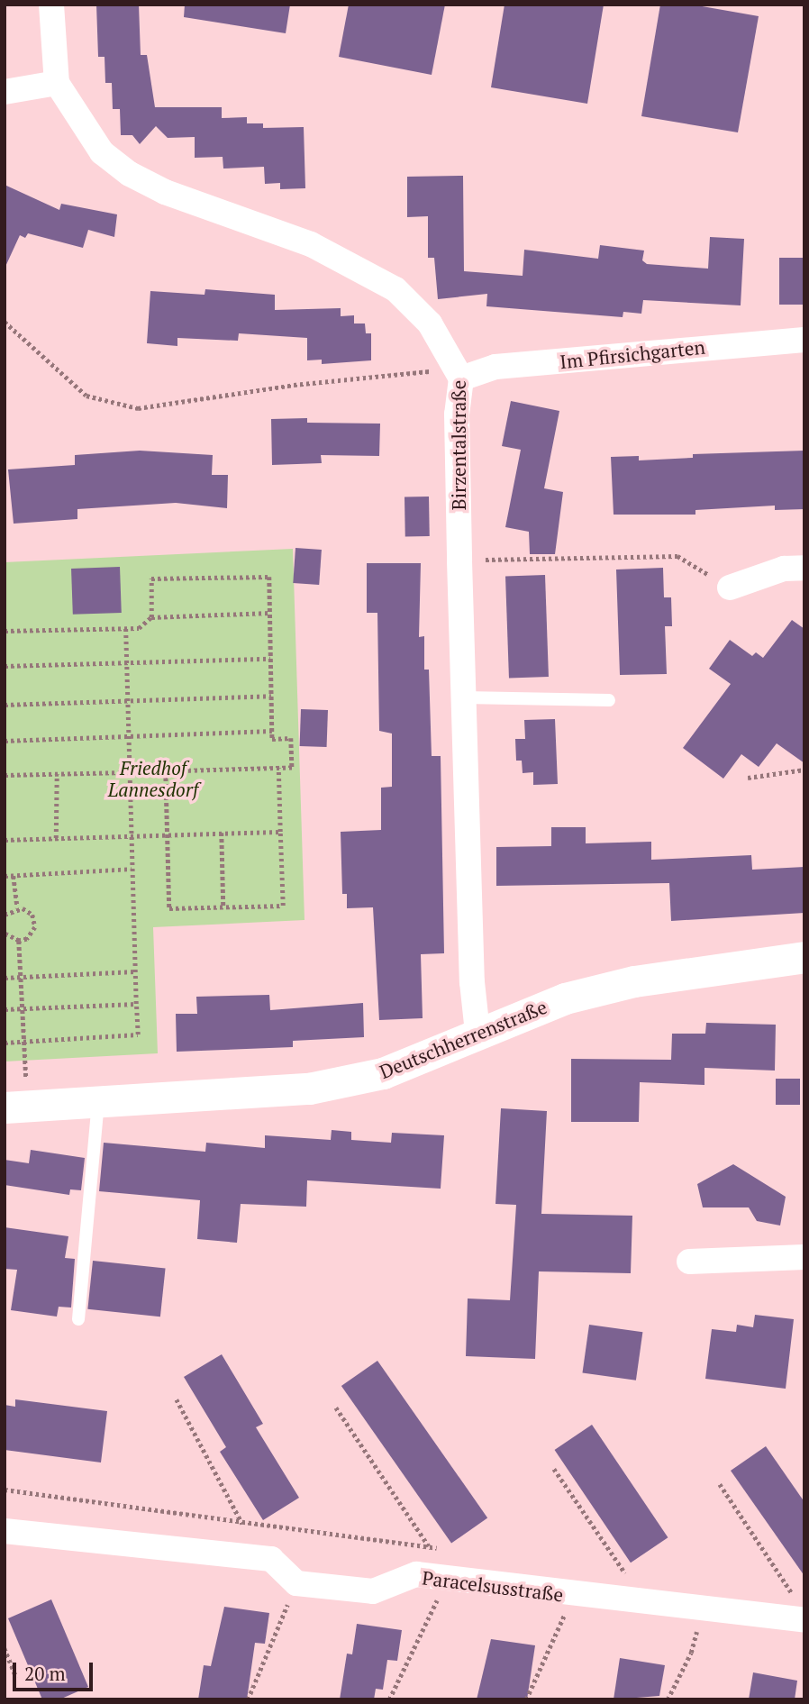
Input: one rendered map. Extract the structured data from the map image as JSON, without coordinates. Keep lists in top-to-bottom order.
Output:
{
  "streets": {
    "street": [
      "Im Pfirsichgarten",
      "Birzentalstraße",
      "Deutschherrenstraße",
      "Paracelsusstraße"
    ]
  },
  "crossings": [
    ["Im Pfirsichgarten", "Birzentalstraße"],
    ["Birzentalstraße", "Deutschherrenstraße"]
  ],
  "parks": ["Friedhof Lannesdorf"],
  "scale_bar": "20 m"
}
